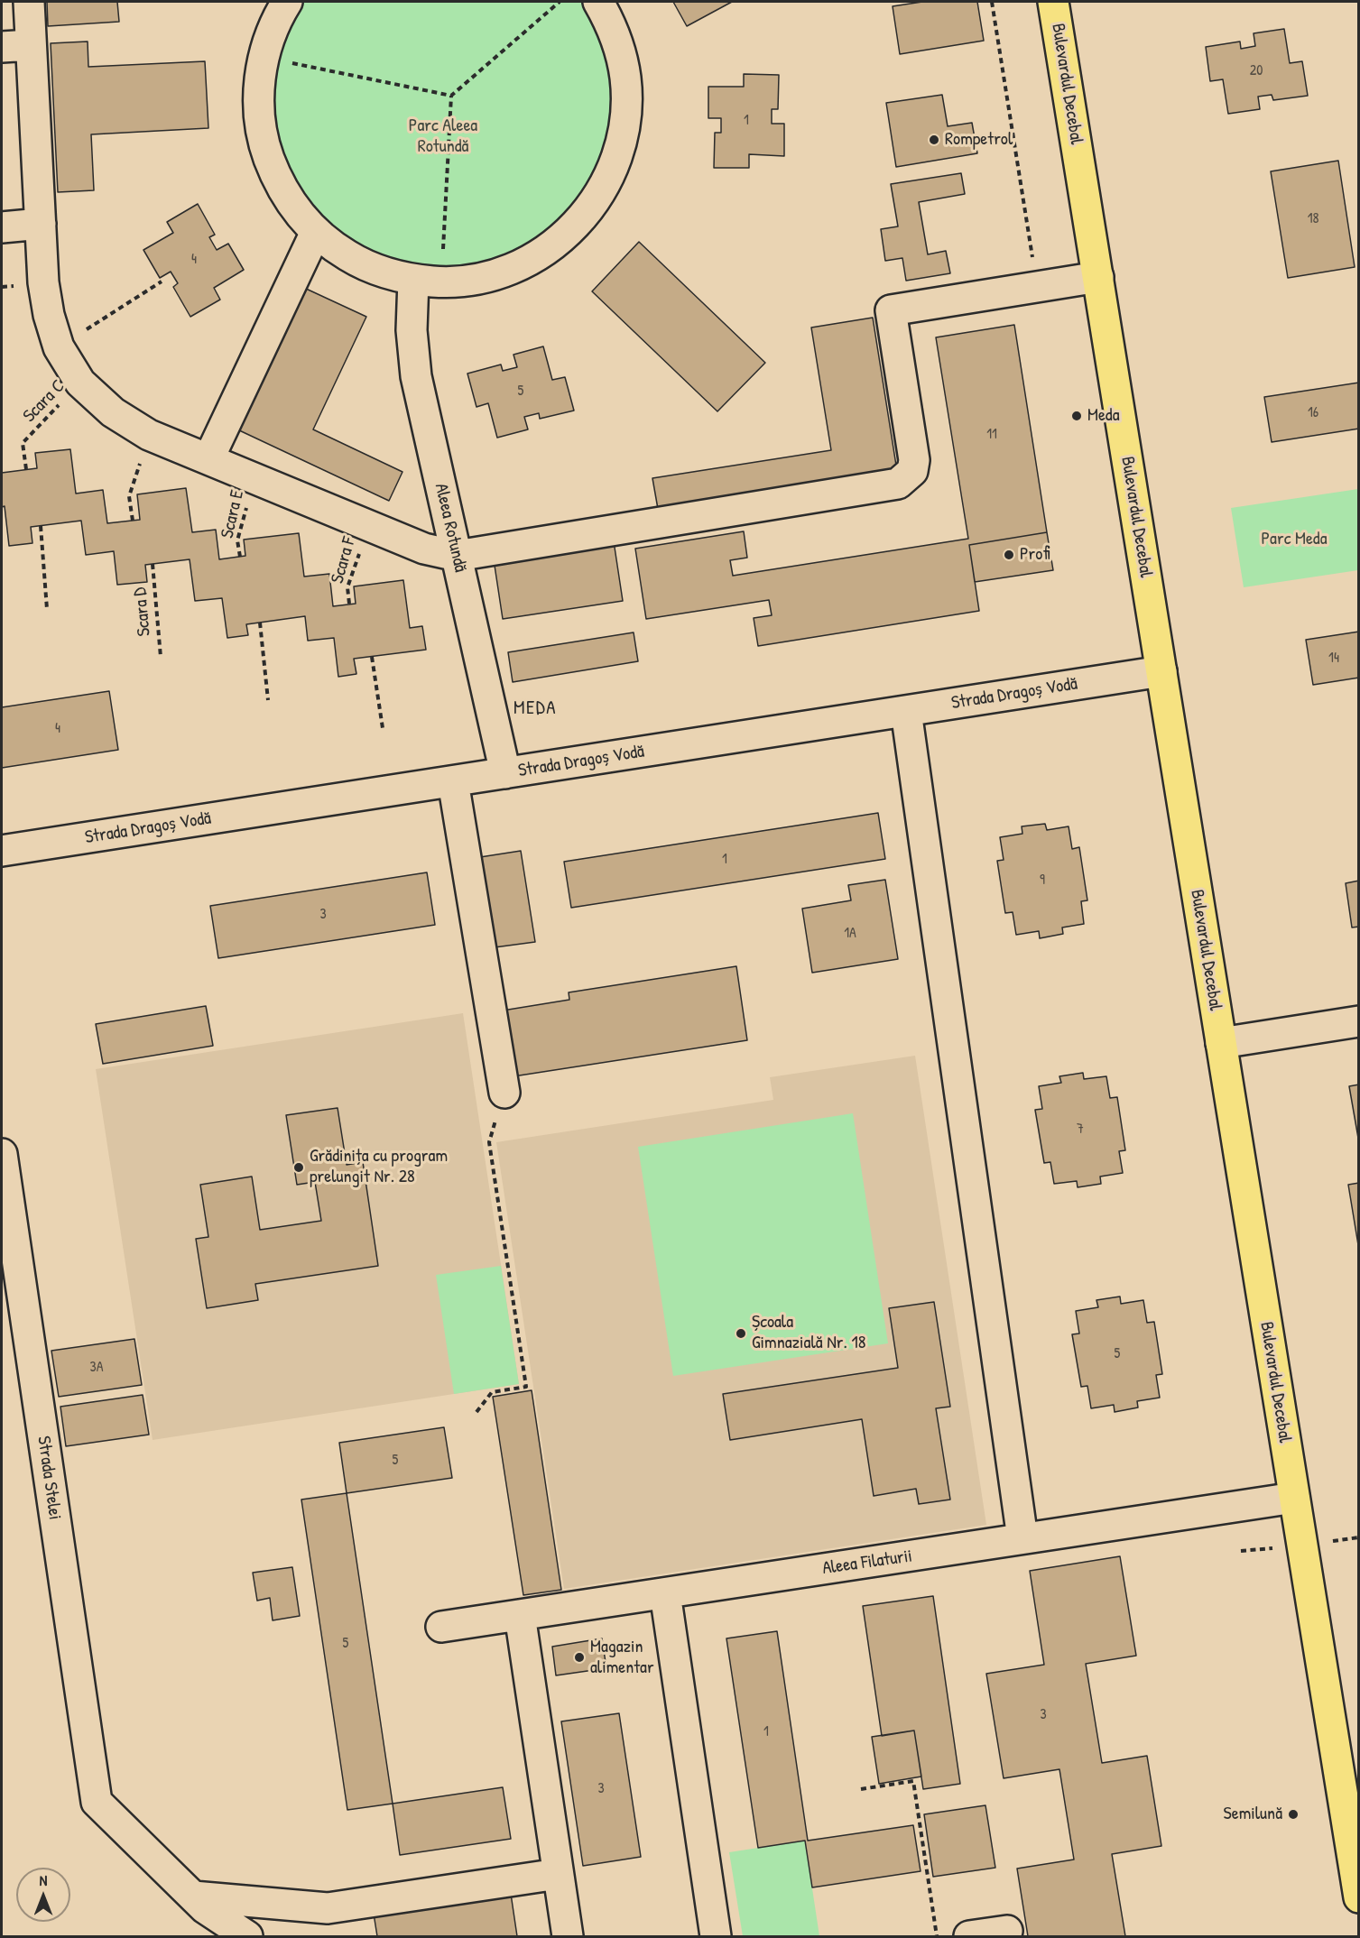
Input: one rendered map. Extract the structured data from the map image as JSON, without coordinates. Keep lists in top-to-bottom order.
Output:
{
  "streets": {
    "main road": ["Bulevardul Decebal"],
    "street": [
      "Aleea Rotundă",
      "Strada Dragoș Vodă",
      "Strada Stelei",
      "Aleea Filaturii"
    ],
    "path": [
      "Scara C",
      "Scara E",
      "Scara F",
      "Scara D"
    ]
  },
  "crossings": [
    ["Bulevardul Decebal", "Strada Dragoș Vodă"],
    ["Bulevardul Decebal", "Aleea Filaturii"],
    ["Aleea Rotundă", "Strada Dragoș Vodă"]
  ],
  "districts": ["MEDA"],
  "parks": ["Parc Aleea Rotundă", "Parc Meda"],
  "places": [
    "Rompetrol",
    "Meda",
    "Profi",
    "Grădinița cu program prelungit Nr. 28",
    "Școala Gimnazială Nr. 18",
    "Magazin alimentar",
    "Semilună"
  ],
  "house_numbers": [
    "20",
    "1",
    "18",
    "4",
    "5",
    "16",
    "11",
    "14",
    "4",
    "1",
    "9",
    "3",
    "1A",
    "7",
    "5",
    "3A",
    "5",
    "5",
    "3",
    "1",
    "3"
  ],
  "north": "top"
}
